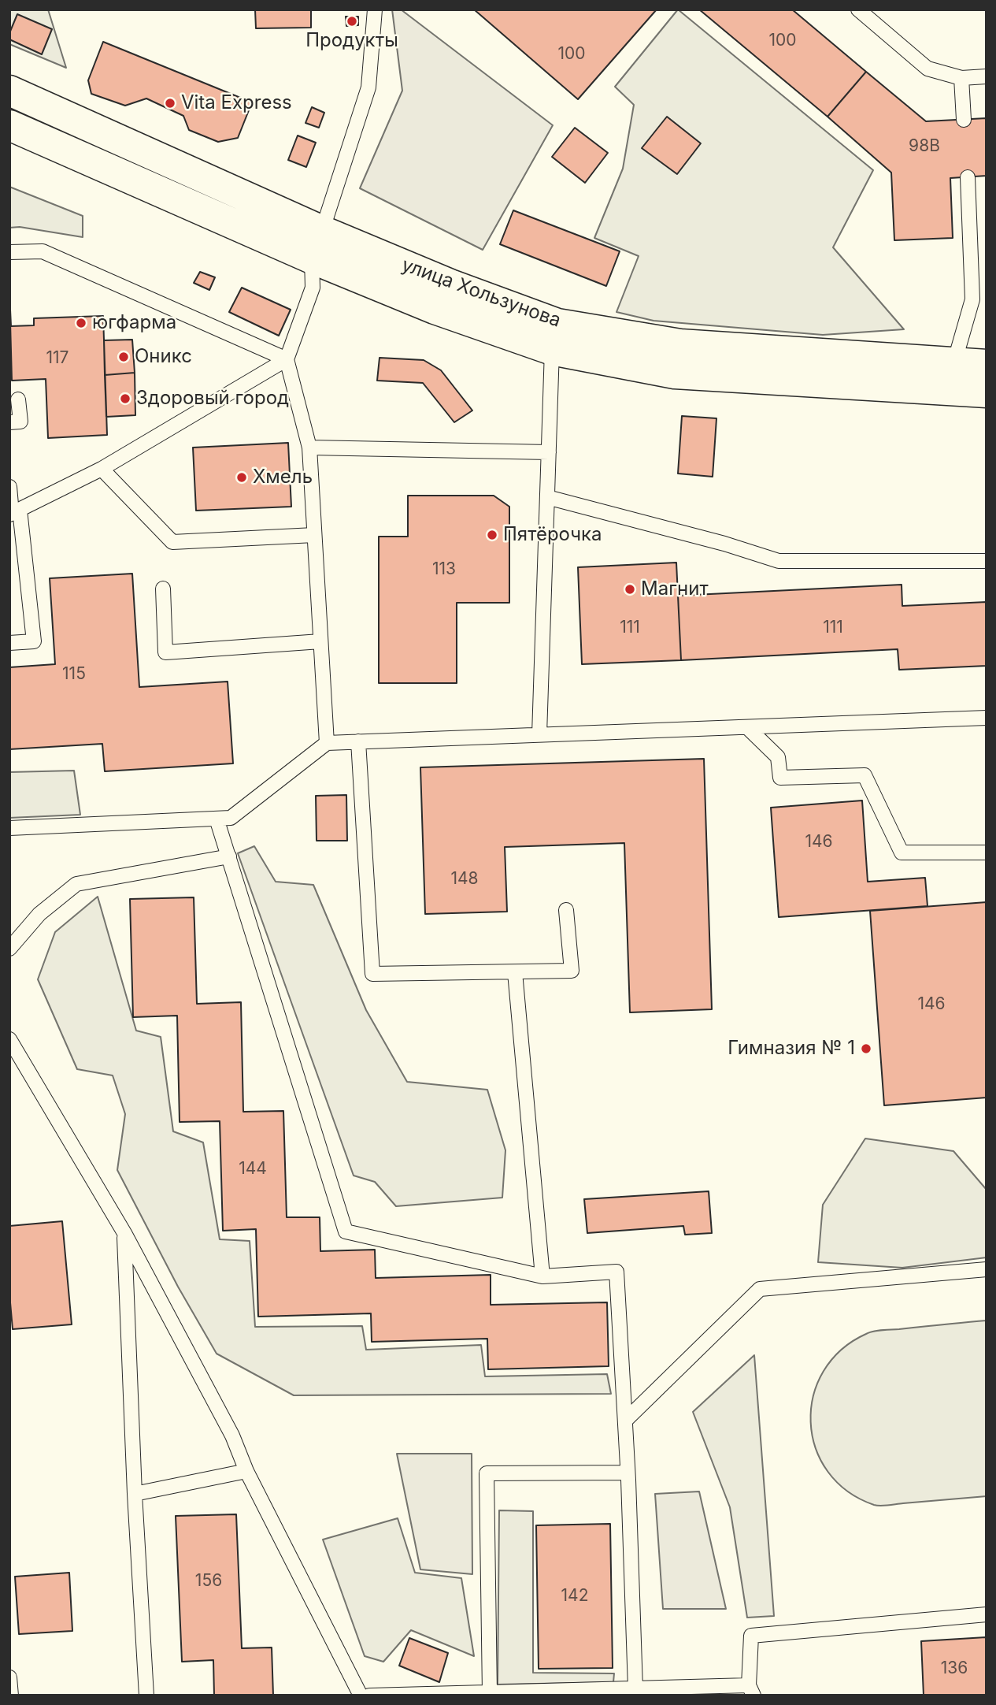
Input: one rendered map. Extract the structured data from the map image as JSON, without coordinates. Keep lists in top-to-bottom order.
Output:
{
  "streets": {
    "main road": ["улица Хользунова"]
  },
  "places": [
    "Продукты",
    "Vita Express",
    "югфарма",
    "Оникс",
    "Здоровый город",
    "Хмель",
    "Пятёрочка",
    "Магнит",
    "Гимназия № 1"
  ],
  "house_numbers": [
    "100",
    "100",
    "98В",
    "117",
    "113",
    "111",
    "111",
    "115",
    "146",
    "148",
    "146",
    "144",
    "156",
    "142",
    "136"
  ]
}
